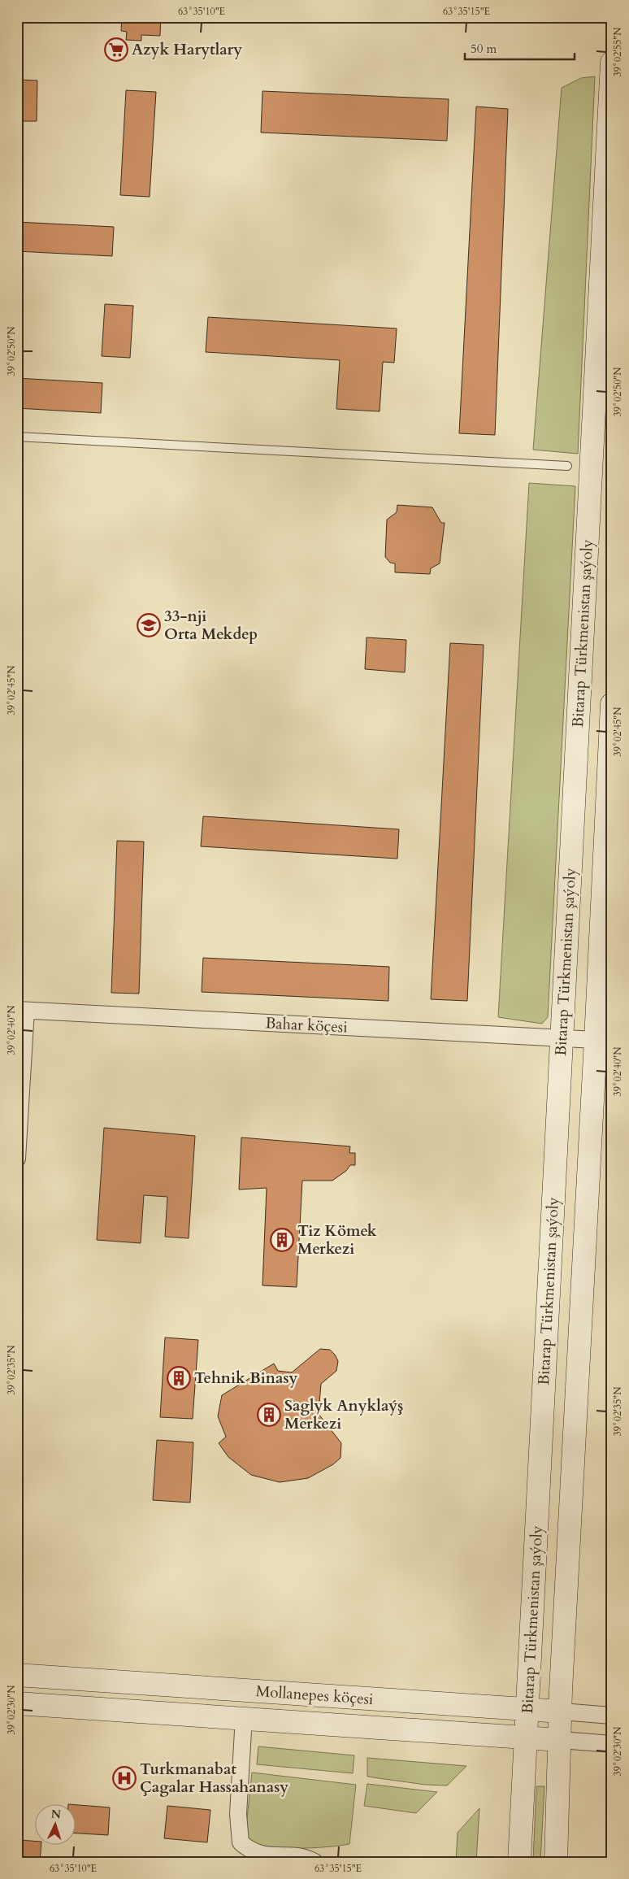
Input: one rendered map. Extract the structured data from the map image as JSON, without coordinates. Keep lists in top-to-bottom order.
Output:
{
  "streets": {
    "main road": ["Bitarap Türkmenistan şaýoly", "Mollanepes köçesi"],
    "street": ["Bahar köçesi"]
  },
  "crossings": [
    ["Bitarap Türkmenistan şaýoly", "Bahar köçesi"],
    ["Bitarap Türkmenistan şaýoly", "Mollanepes köçesi"]
  ],
  "places": {
    "supermarket": ["Azyk Harytlary"],
    "school or university": ["33-nji Orta Mekdep"],
    "building": ["Tiz Kömek Merkezi", "Tehnik Binasy", "Saglyk Anyklaýş Merkezi"],
    "hospital": ["Turkmanabat Çagalar Hassahanasy"]
  },
  "scale_bar": "50 m",
  "north": "top",
  "coordinates": [
    "63°35'10\"E",
    "63°35'15\"E",
    "39°02'55\"N",
    "39°02'50\"N",
    "39°02'45\"N",
    "39°02'40\"N",
    "39°02'35\"N",
    "39°02'30\"N"
  ]
}
